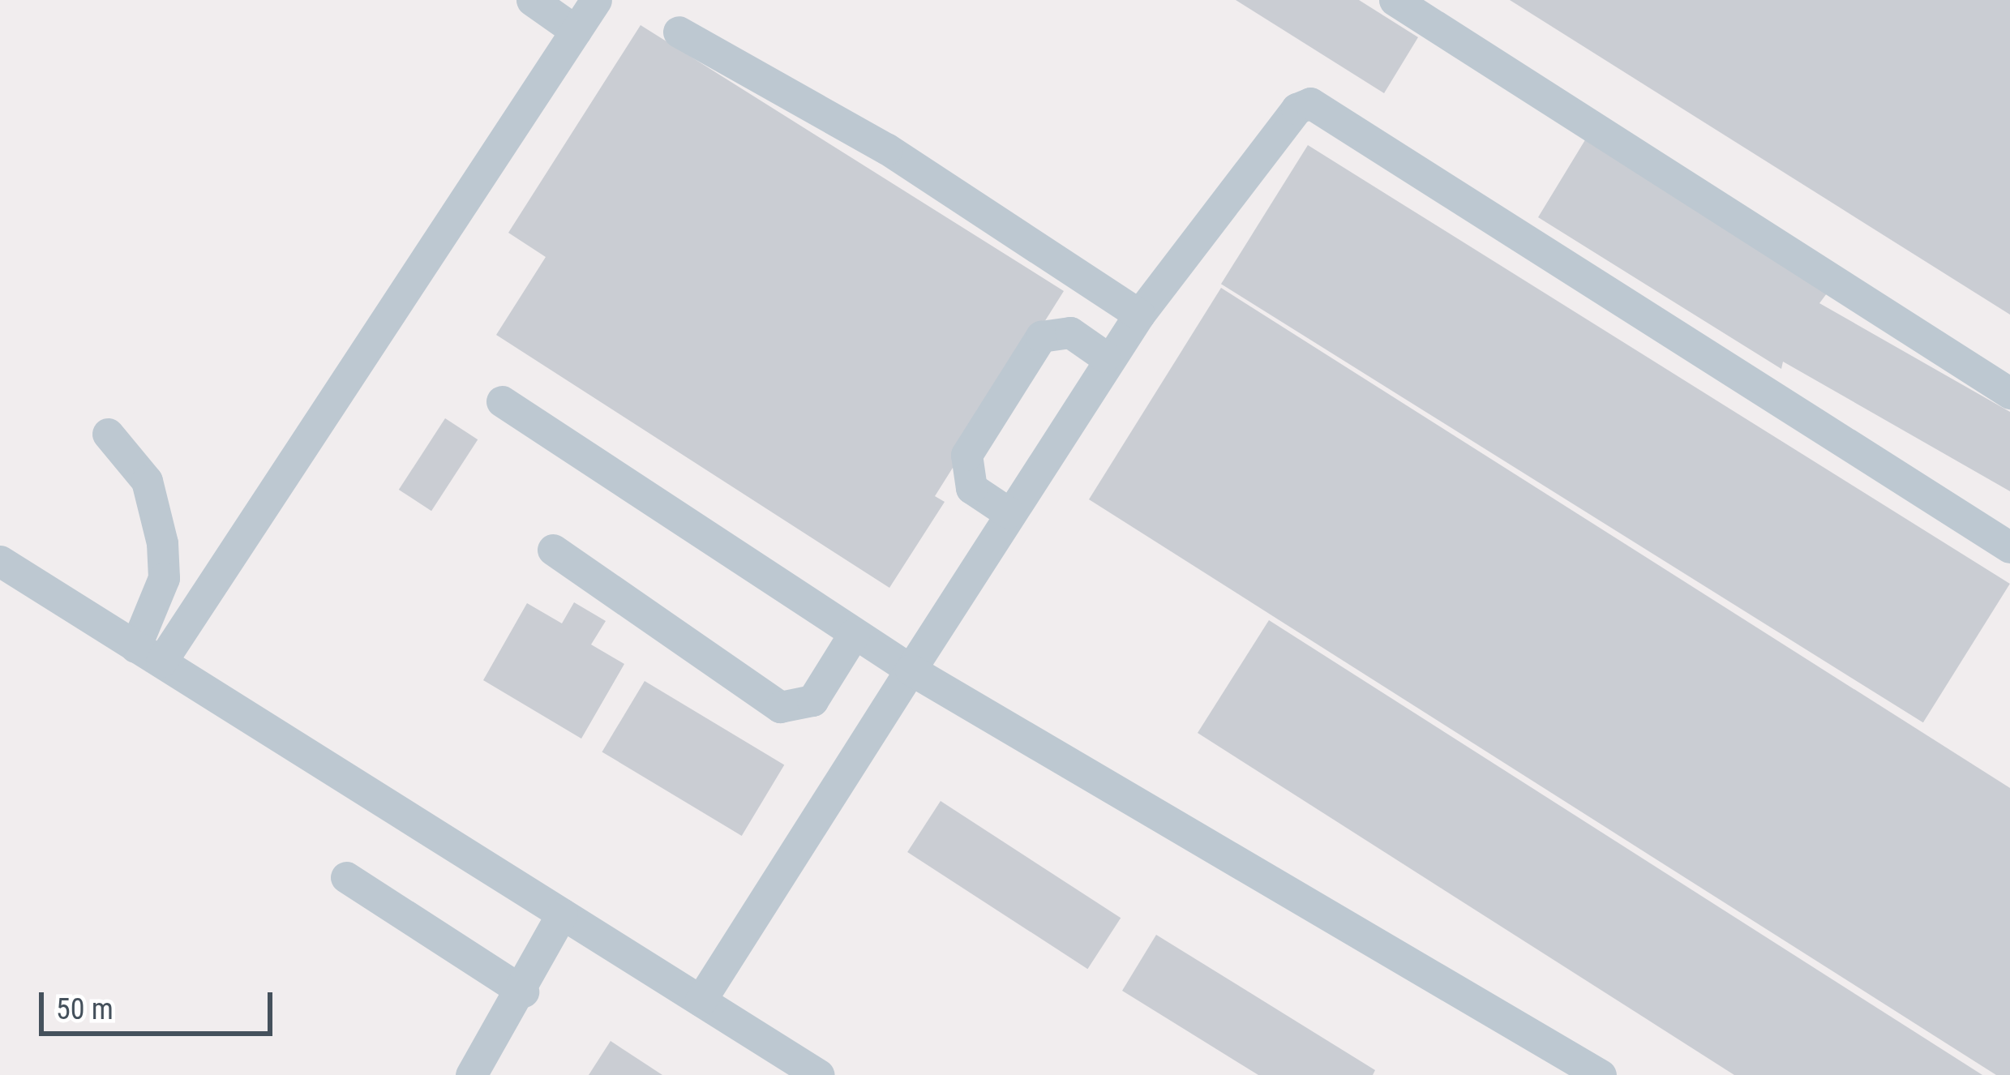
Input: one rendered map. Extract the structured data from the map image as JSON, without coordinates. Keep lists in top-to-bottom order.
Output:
{
  "scale_bar": "50 m"
}
